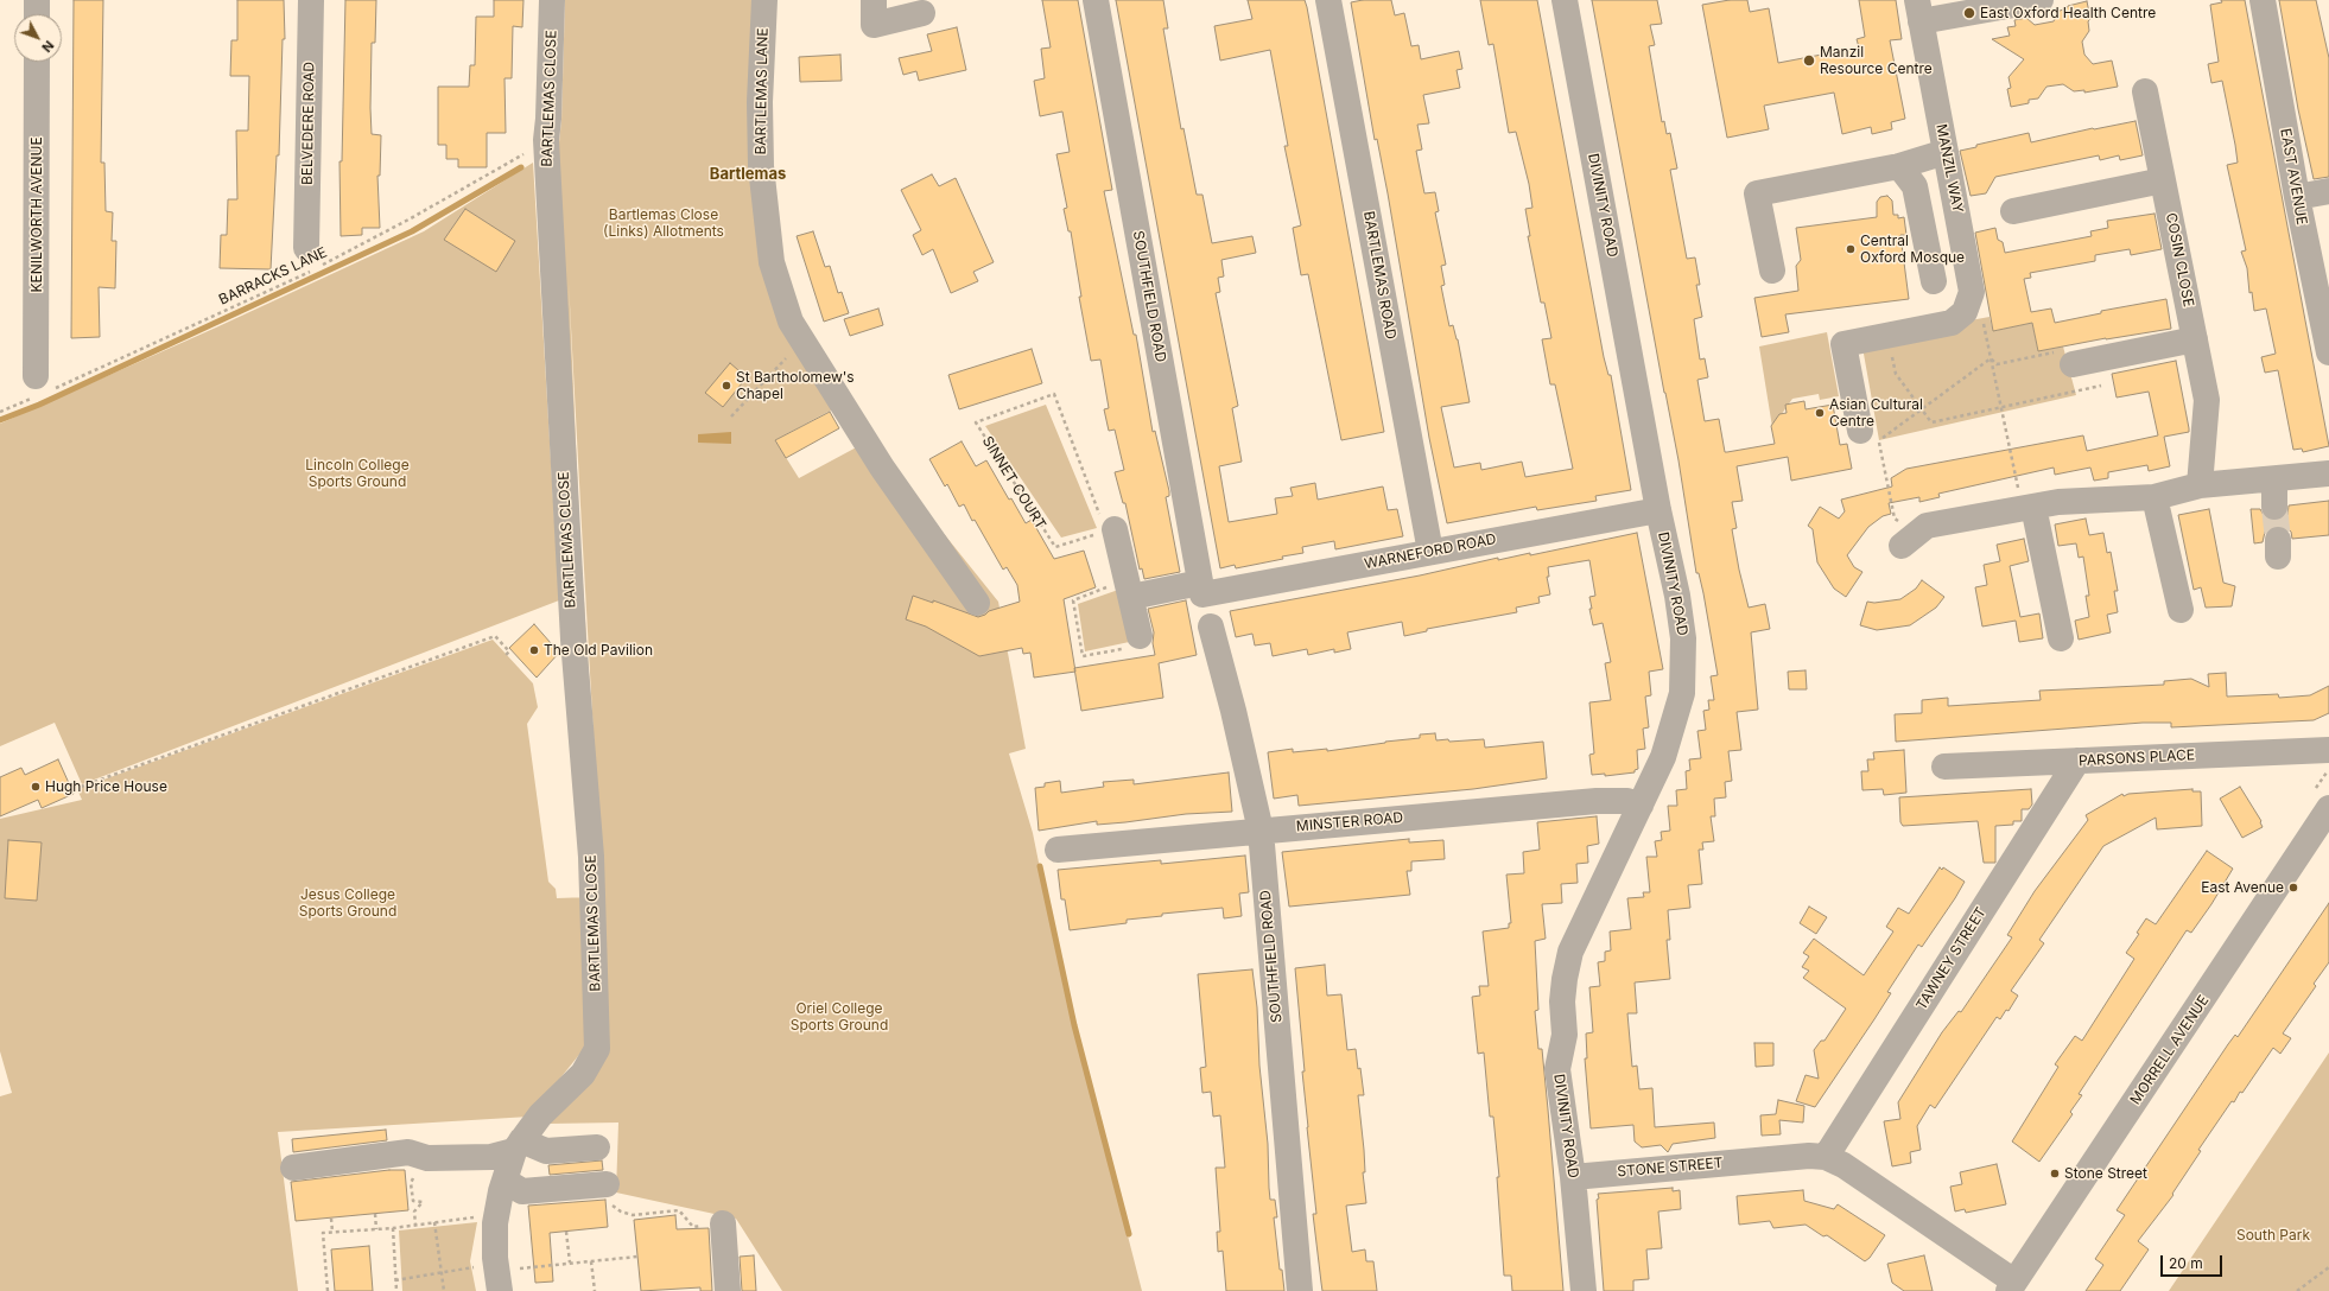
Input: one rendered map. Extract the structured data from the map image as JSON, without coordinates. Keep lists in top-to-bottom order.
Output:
{
  "streets": {
    "street": [
      "BARTLEMAS LANE",
      "BARTLEMAS CLOSE",
      "BELVEDERE ROAD",
      "MANZIL WAY",
      "EAST AVENUE",
      "DIVINITY ROAD",
      "KENILWORTH AVENUE",
      "COSIN CLOSE",
      "BARTLEMAS ROAD",
      "SOUTHFIELD ROAD",
      "WARNEFORD ROAD",
      "PARSONS PLACE",
      "MINSTER ROAD",
      "TAWNEY STREET",
      "MORRELL AVENUE",
      "STONE STREET"
    ],
    "path": ["BARRACKS LANE", "SINNET COURT"]
  },
  "crossings": [
    ["BARTLEMAS CLOSE", "BARRACKS LANE"],
    ["BELVEDERE ROAD", "BARRACKS LANE"],
    ["DIVINITY ROAD", "WARNEFORD ROAD"],
    ["DIVINITY ROAD", "MINSTER ROAD"],
    ["DIVINITY ROAD", "STONE STREET"],
    ["KENILWORTH AVENUE", "BARRACKS LANE"],
    ["BARTLEMAS ROAD", "WARNEFORD ROAD"],
    ["SOUTHFIELD ROAD", "WARNEFORD ROAD"],
    ["SOUTHFIELD ROAD", "MINSTER ROAD"],
    ["PARSONS PLACE", "TAWNEY STREET"],
    ["TAWNEY STREET", "STONE STREET"],
    ["MORRELL AVENUE", "STONE STREET"]
  ],
  "districts": ["Bartlemas"],
  "parks": [
    "Bartlemas Close (Links) Allotments",
    "Lincoln College Sports Ground",
    "Jesus College Sports Ground",
    "Oriel College Sports Ground",
    "South Park"
  ],
  "places": [
    "East Oxford Health Centre",
    "Manzil Resource Centre",
    "Central Oxford Mosque",
    "St Bartholomew's Chapel",
    "Asian Cultural Centre",
    "The Old Pavilion",
    "Hugh Price House",
    "East Avenue",
    "Stone Street"
  ],
  "scale_bar": "20 m",
  "north": "bottom right"
}
